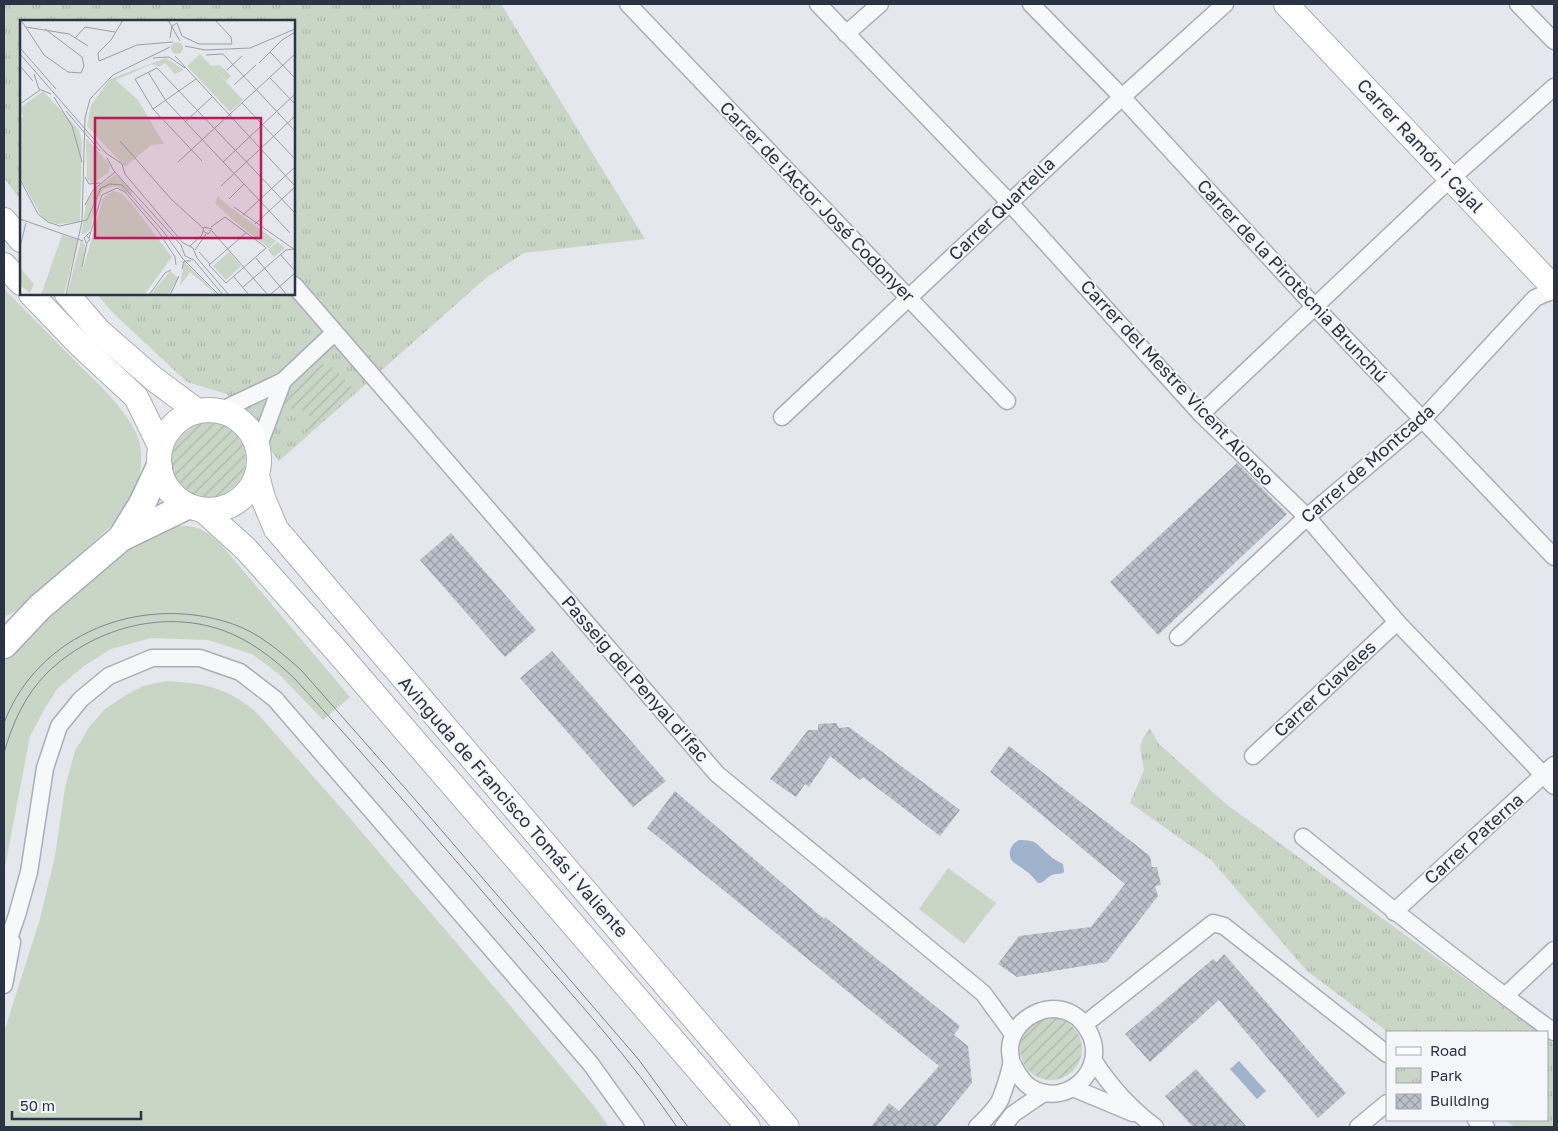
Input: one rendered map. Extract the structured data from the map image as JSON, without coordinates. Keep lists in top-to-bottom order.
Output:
{
  "streets": {
    "main road": ["Carrer Ramón i Cajal", "Avinguda de Francisco Tomás i Valiente"],
    "street": [
      "Carrer de l'Actor José Codonyer",
      "Carrer Quartella",
      "Carrer de la Pirotècnia Brunchú",
      "Carrer del Mestre Vicent Alonso",
      "Carrer de Montcada",
      "Passeig del Penyal d'Ifac",
      "Carrer Claveles",
      "Carrer Paterna"
    ]
  },
  "crossings": [
    ["Carrer Ramón i Cajal", "Carrer de Montcada"],
    ["Carrer de l'Actor José Codonyer", "Carrer Quartella"],
    ["Carrer Quartella", "Carrer de la Pirotècnia Brunchú"],
    ["Carrer Quartella", "Carrer del Mestre Vicent Alonso"],
    ["Carrer de la Pirotècnia Brunchú", "Carrer de Montcada"],
    ["Carrer del Mestre Vicent Alonso", "Carrer de Montcada"],
    ["Carrer del Mestre Vicent Alonso", "Carrer Claveles"],
    ["Carrer del Mestre Vicent Alonso", "Carrer Paterna"]
  ],
  "legend": ["Road", "Park", "Building"],
  "scale_bar": "50 m"
}
